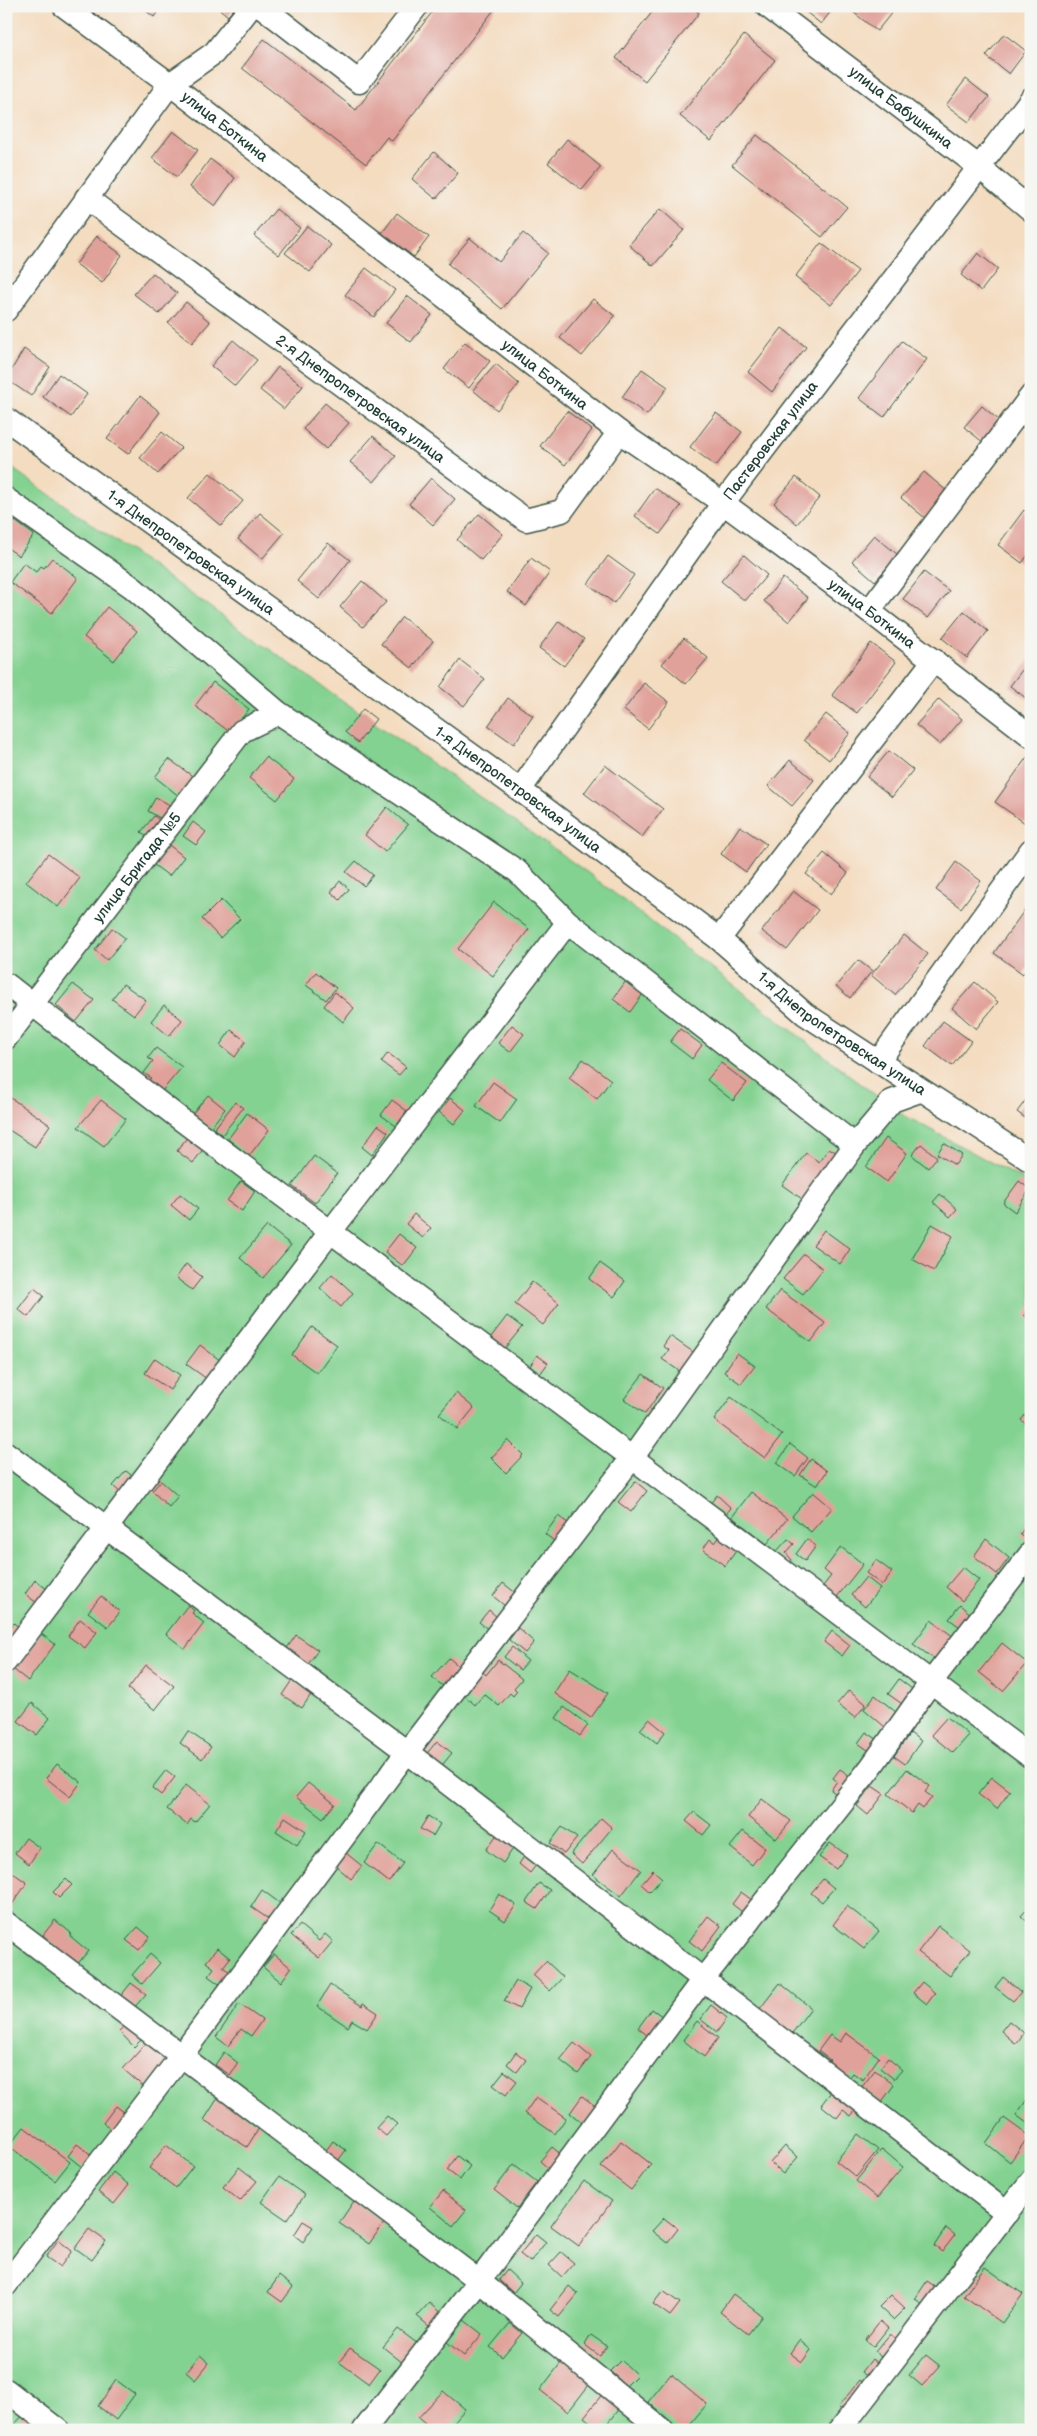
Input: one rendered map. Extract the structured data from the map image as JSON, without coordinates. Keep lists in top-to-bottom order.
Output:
{
  "streets": {
    "street": [
      "улица Бабушкина",
      "улица Боткина",
      "2-я Днепропетровская улица",
      "Пастеровская улица",
      "1-я Днепропетровская улица",
      "улица Бригада №5"
    ]
  },
  "crossings": [
    ["улица Бабушкина", "Пастеровская улица"],
    ["улица Боткина", "2-я Днепропетровская улица"],
    ["улица Боткина", "Пастеровская улица"],
    ["Пастеровская улица", "1-я Днепропетровская улица"]
  ]
}
